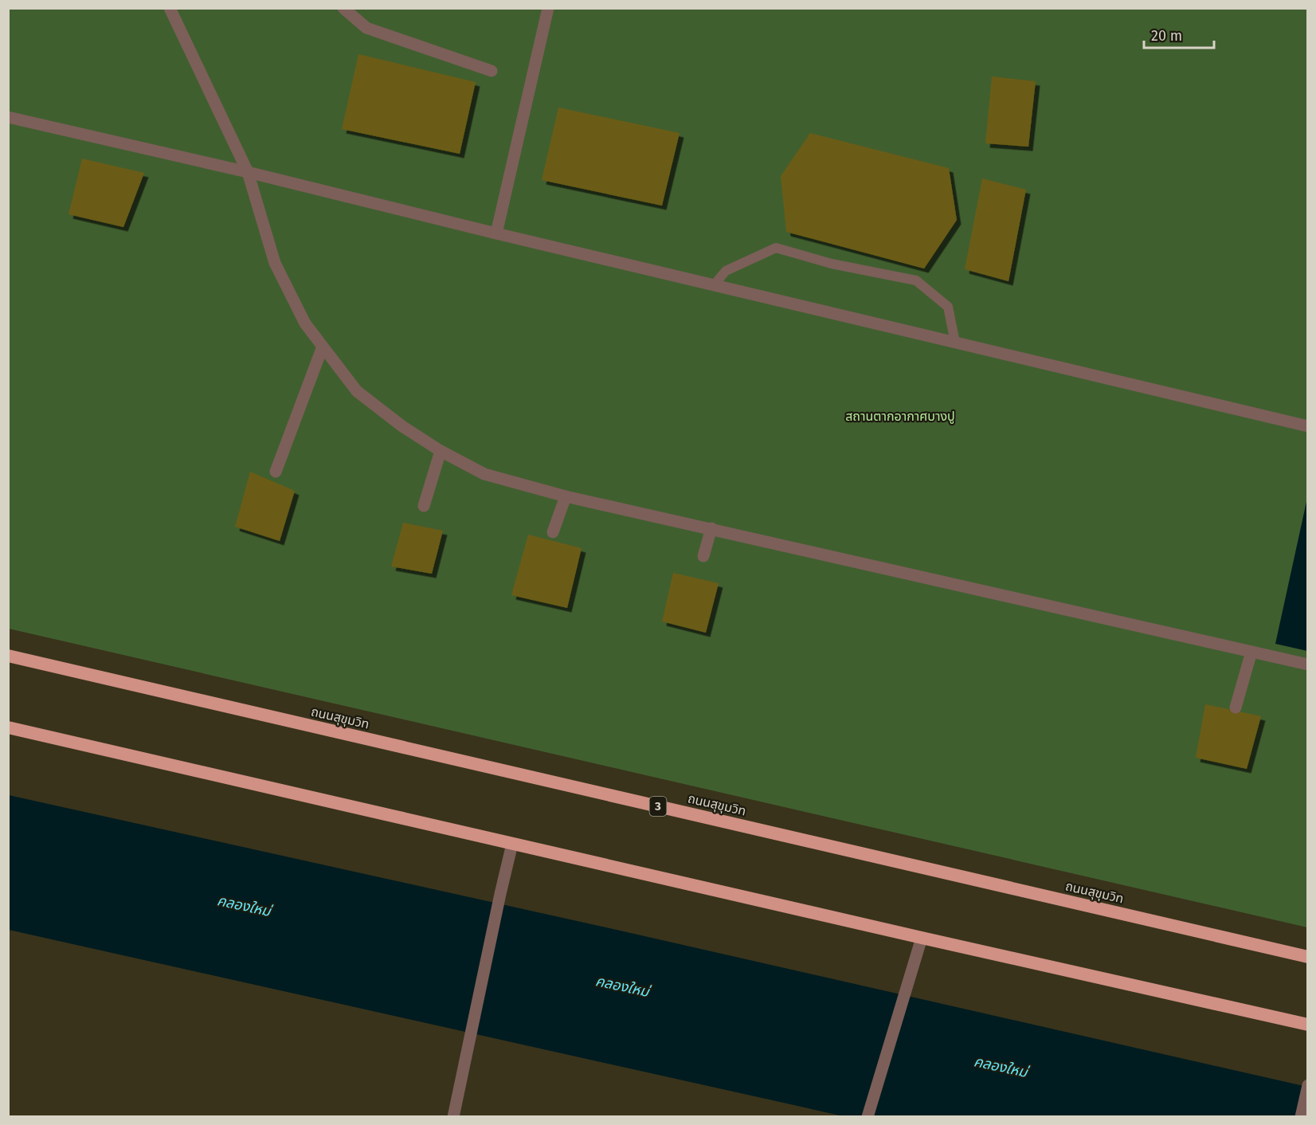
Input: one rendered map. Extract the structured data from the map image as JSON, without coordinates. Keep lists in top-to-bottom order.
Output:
{
  "streets": {
    "highway": ["ถนนสุขุมวิท", "3"]
  },
  "water": ["คลองใหม่"],
  "parks": ["สถานตากอากาศบางปู"],
  "scale_bar": "20 m"
}
